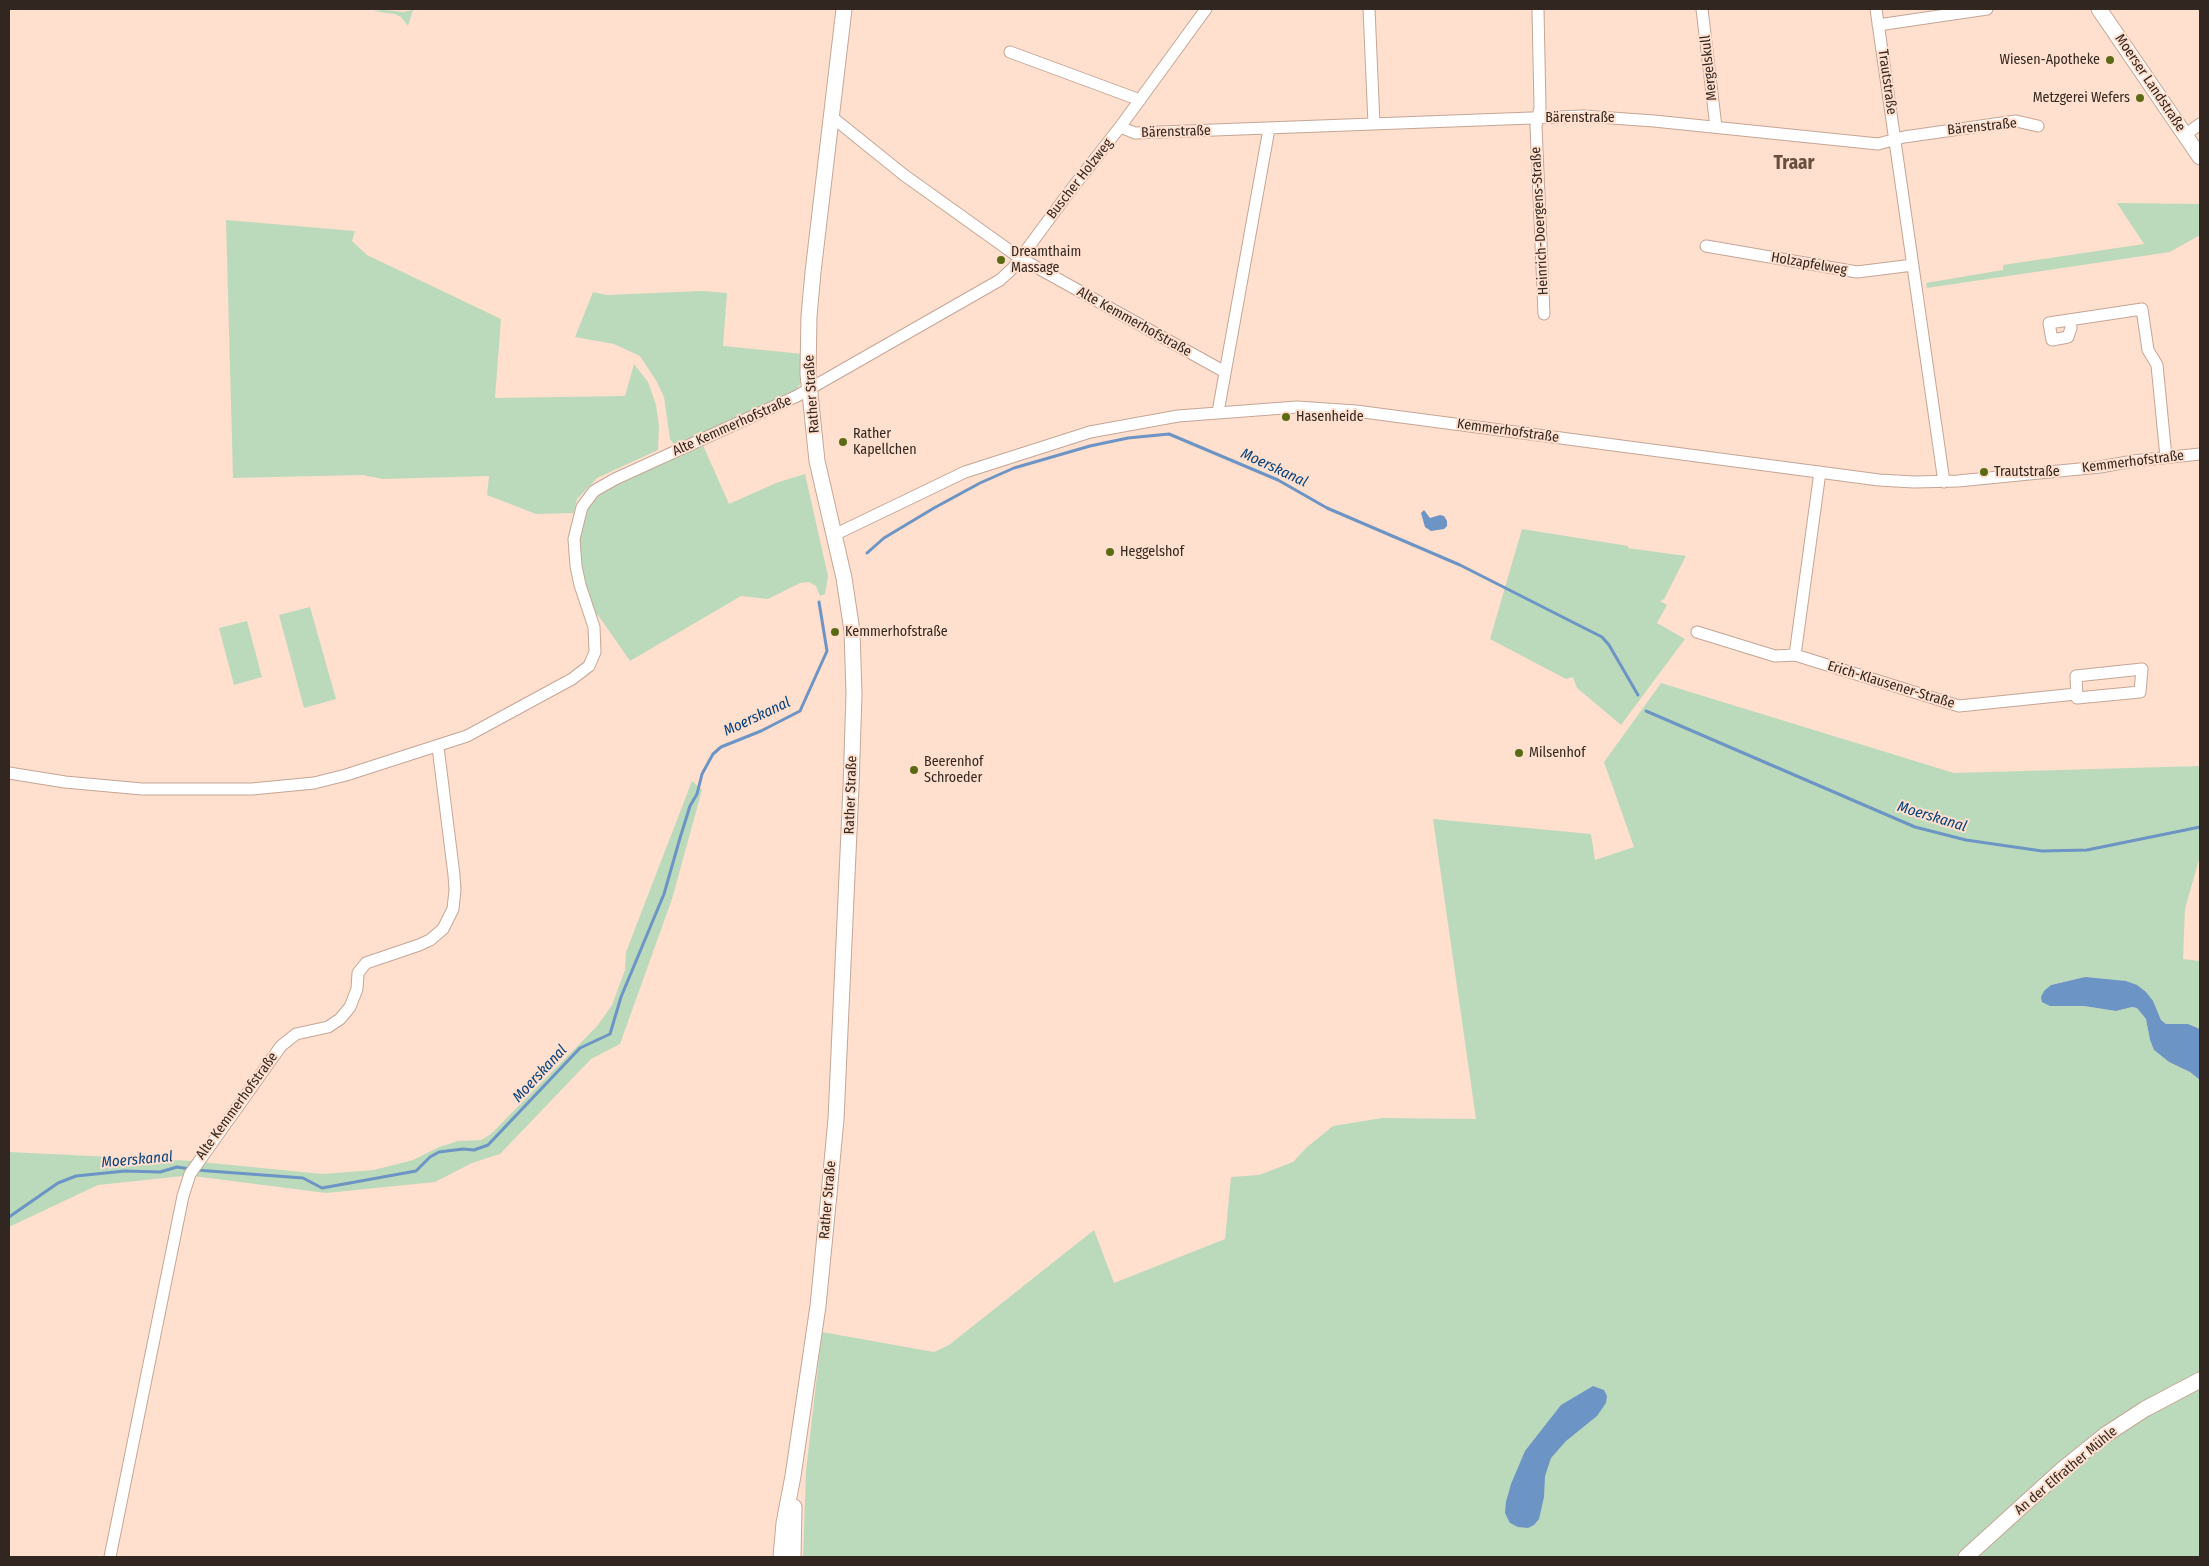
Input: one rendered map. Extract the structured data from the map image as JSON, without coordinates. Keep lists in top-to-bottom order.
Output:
{
  "streets": {
    "street": [
      "Mergelskull",
      "Trautstraße",
      "Moerser Landstraße",
      "Bärenstraße",
      "Buscher Holzweg",
      "Heinrich-Doergens-Straße",
      "Holzapfelweg",
      "Alte Kemmerhofstraße",
      "Rather Straße",
      "Kemmerhofstraße",
      "Erich-Klausener-Straße",
      "An der Elfrather Mühle"
    ]
  },
  "crossings": [
    ["Mergelskull", "Bärenstraße"],
    ["Trautstraße", "Bärenstraße"],
    ["Trautstraße", "Holzapfelweg"],
    ["Trautstraße", "Kemmerhofstraße"],
    ["Bärenstraße", "Buscher Holzweg"],
    ["Bärenstraße", "Heinrich-Doergens-Straße"],
    ["Buscher Holzweg", "Alte Kemmerhofstraße"],
    ["Alte Kemmerhofstraße", "Rather Straße"],
    ["Rather Straße", "Kemmerhofstraße"]
  ],
  "districts": ["Traar"],
  "water": ["Moerskanal"],
  "places": [
    "Wiesen-Apotheke",
    "Metzgerei Wefers",
    "Dreamthaim Massage",
    "Hasenheide",
    "Rather Kapellchen",
    "Trautstraße",
    "Heggelshof",
    "Kemmerhofstraße",
    "Milsenhof",
    "Beerenhof Schroeder"
  ]
}
